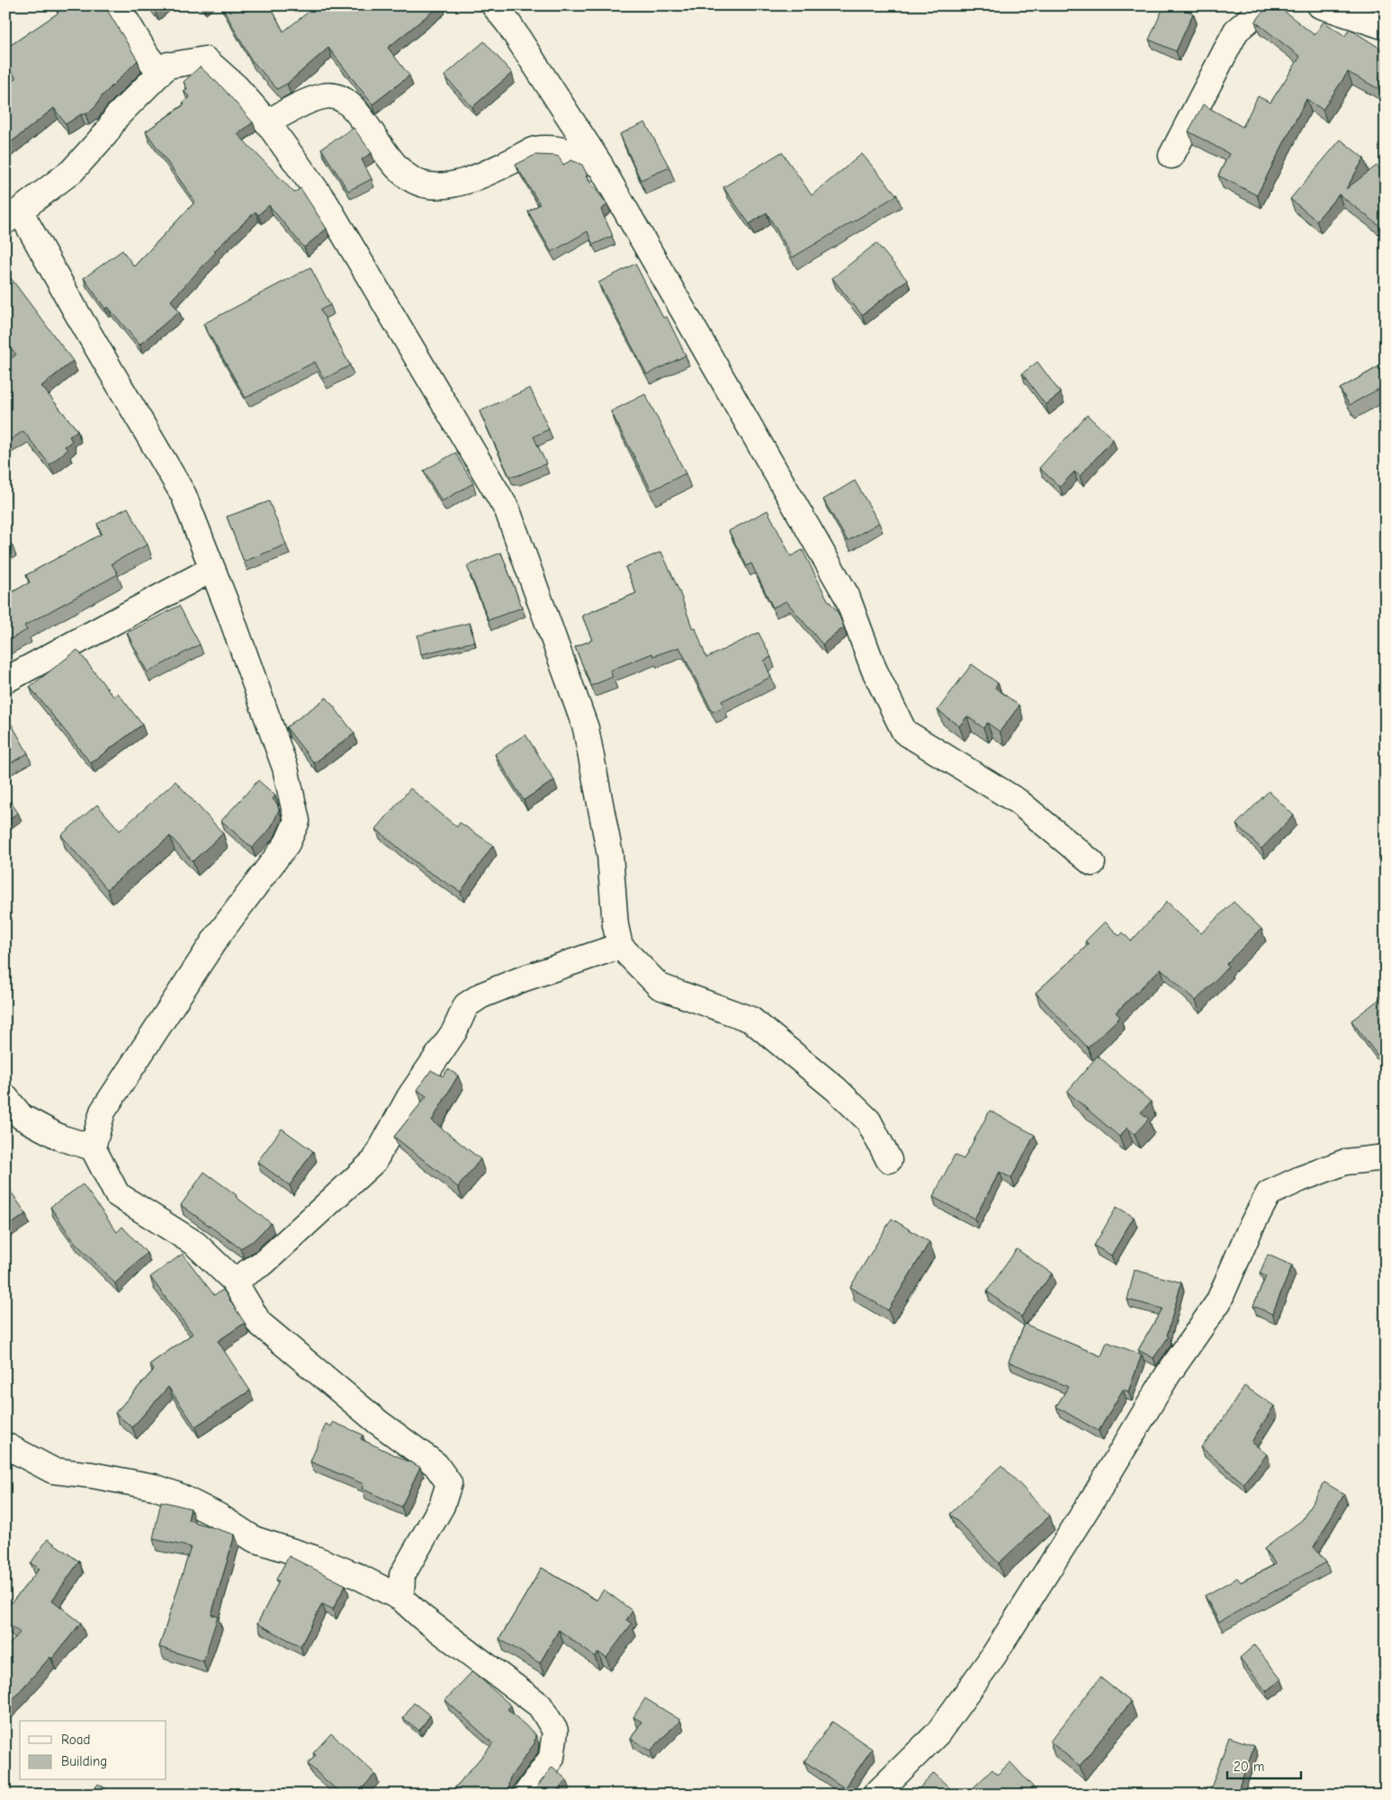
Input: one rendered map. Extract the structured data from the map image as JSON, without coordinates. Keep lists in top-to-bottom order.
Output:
{
  "legend": ["Road", "Building"],
  "scale_bar": "20 m"
}
